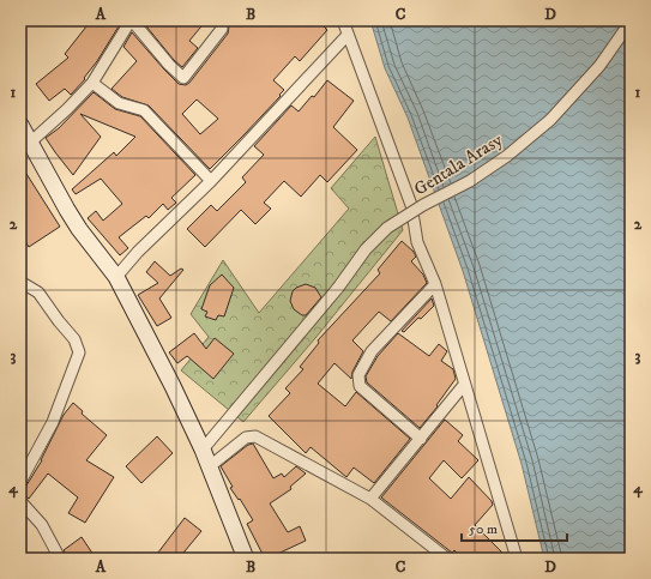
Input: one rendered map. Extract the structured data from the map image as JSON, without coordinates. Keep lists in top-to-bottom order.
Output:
{
  "streets": {
    "street": ["Gentala Arasy"]
  },
  "scale_bar": "50 m",
  "grid": {
    "columns": [
      "A",
      "B",
      "C",
      "D"
    ],
    "rows": [
      "1",
      "2",
      "3",
      "4"
    ]
  }
}
